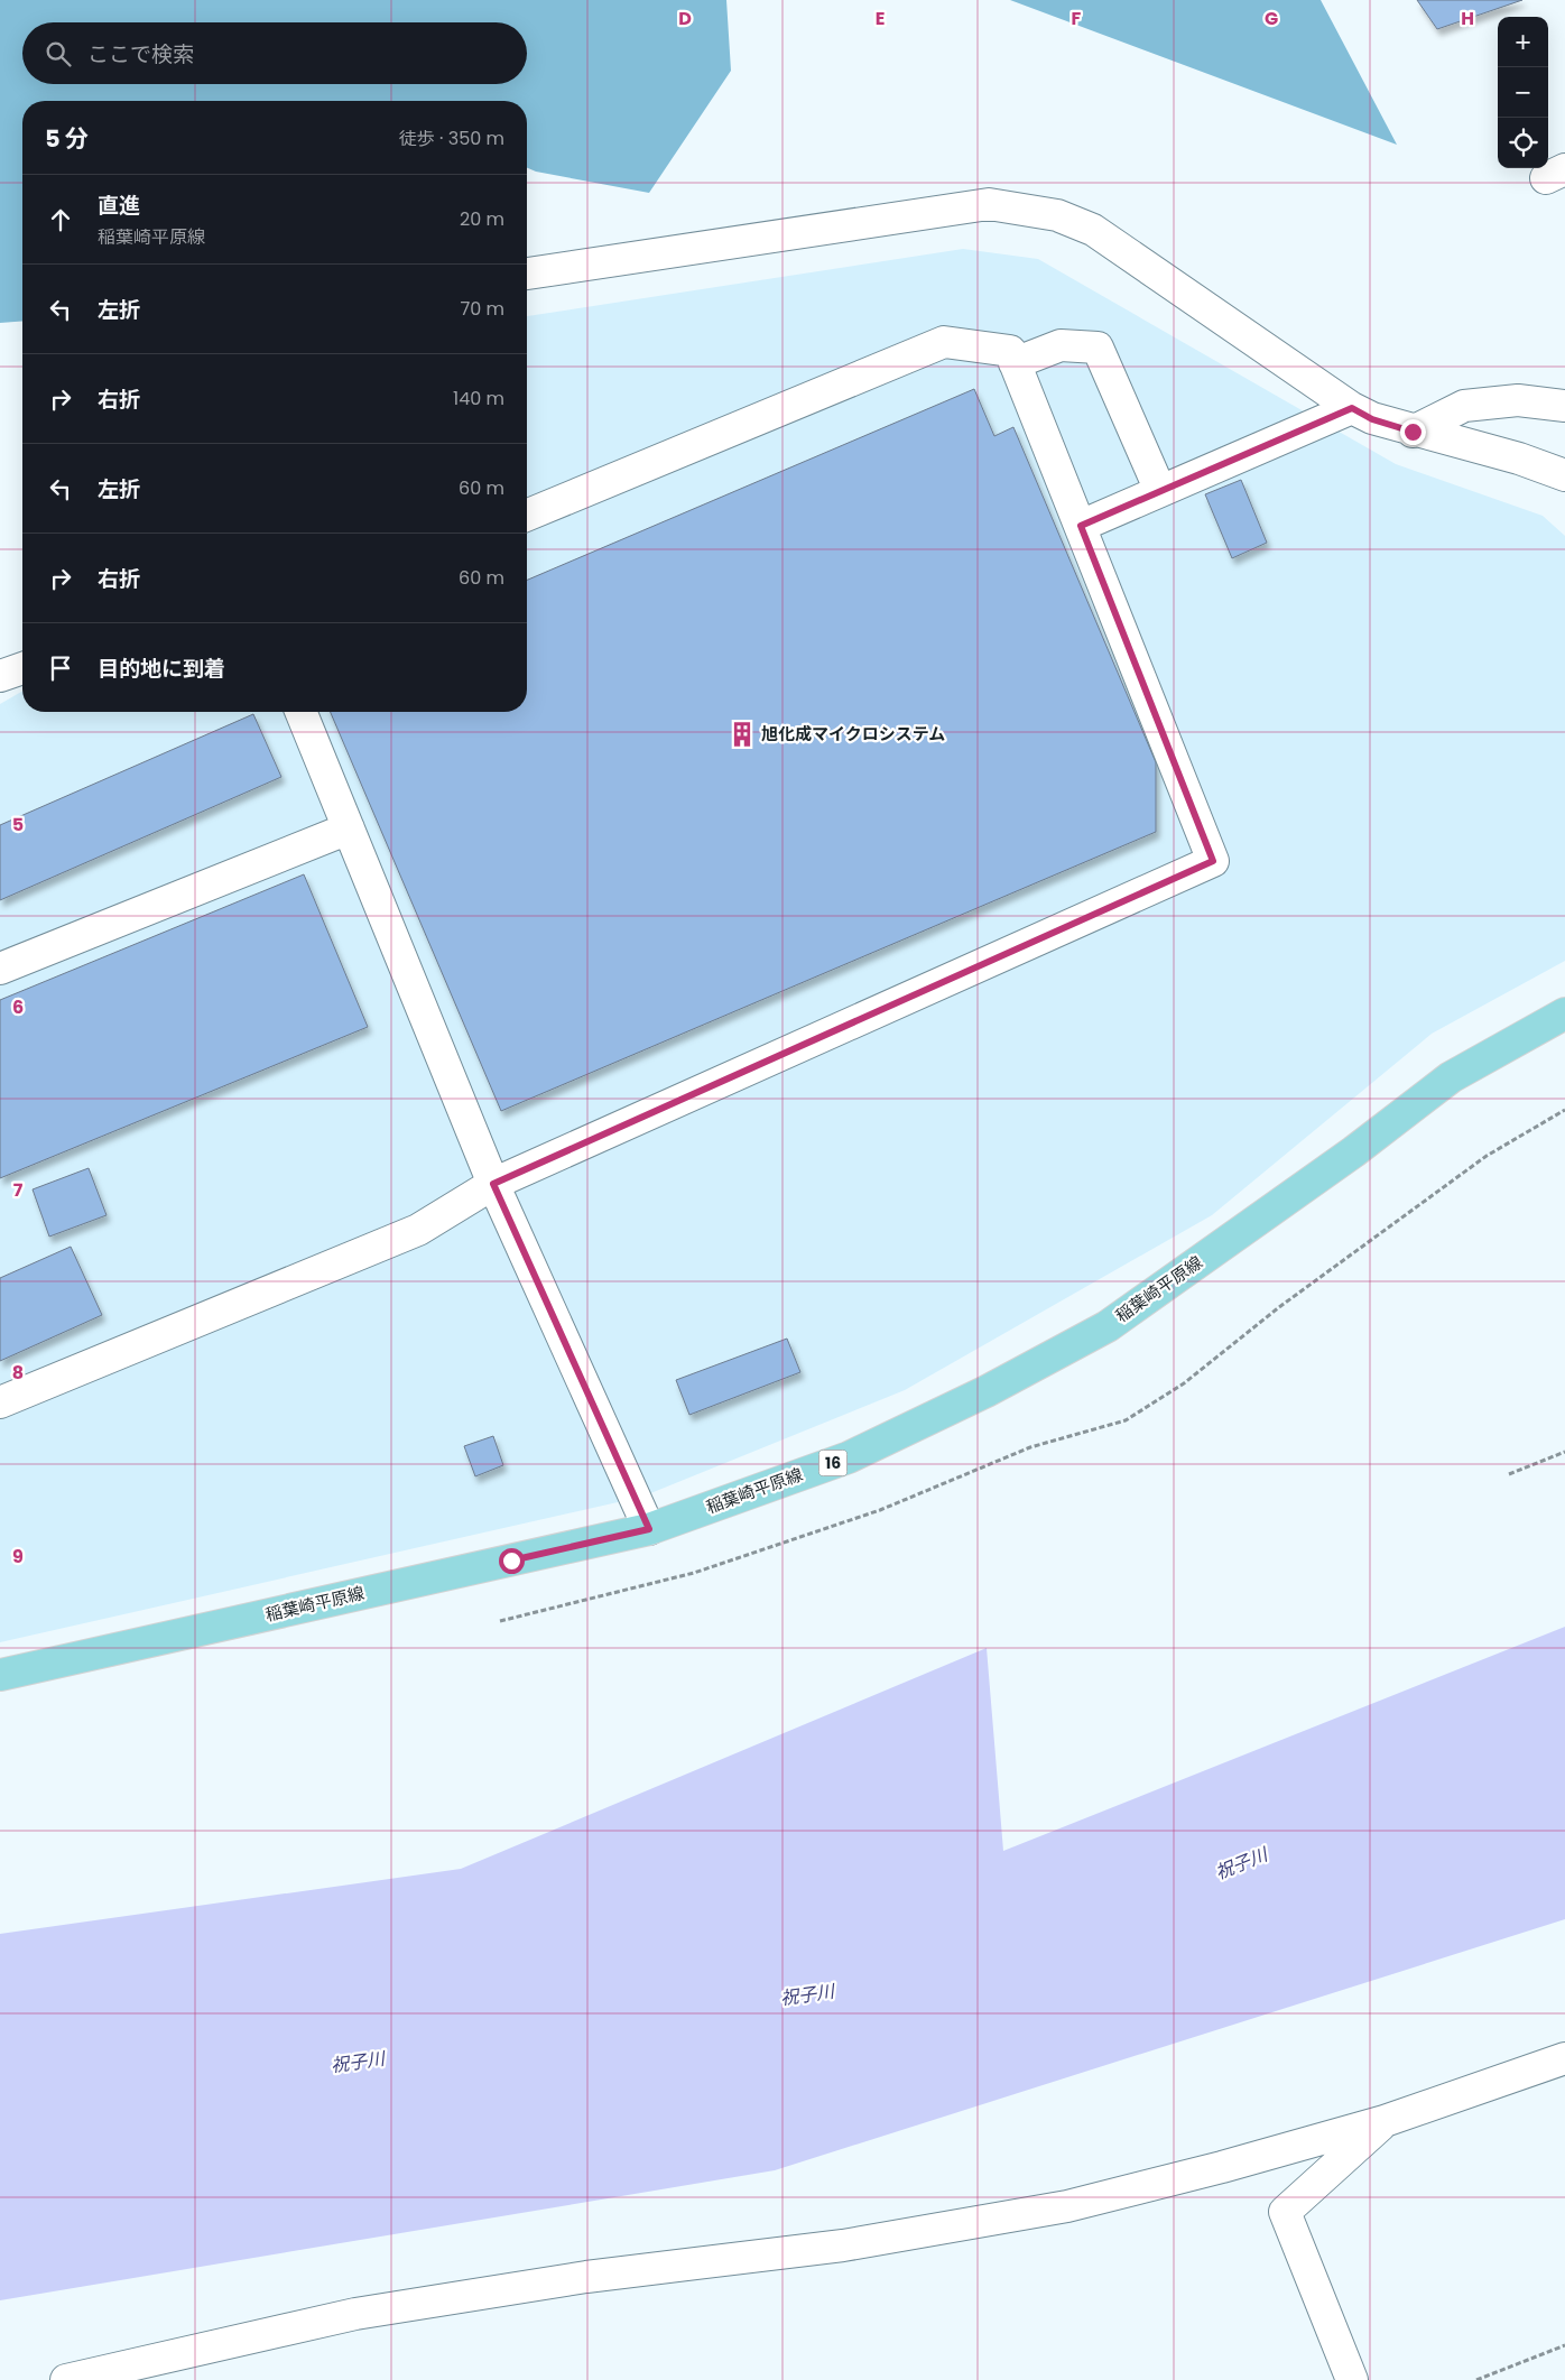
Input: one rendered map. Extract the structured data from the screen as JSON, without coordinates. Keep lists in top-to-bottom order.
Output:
{
  "streets": {
    "main road": ["稲葉崎平原線", "16"]
  },
  "water": ["祝子川"],
  "places": {
    "building": ["旭化成マイクロシステム"]
  },
  "page": {
    "map_buttons": ["+", "−"],
    "search": "ここで検索",
    "heading": ["5 分", "徒歩 · 350 m"],
    "list": [
      ["直進", "稲葉崎平原線", "20 m"],
      ["左折", "70 m"],
      ["右折", "140 m"],
      ["左折", "60 m"],
      ["右折", "60 m"],
      "目的地に到着"
    ]
  },
  "grid": {
    "columns": [
      "D",
      "E",
      "F",
      "G",
      "H"
    ],
    "rows": [
      "5",
      "6",
      "7",
      "8",
      "9"
    ]
  }
}
